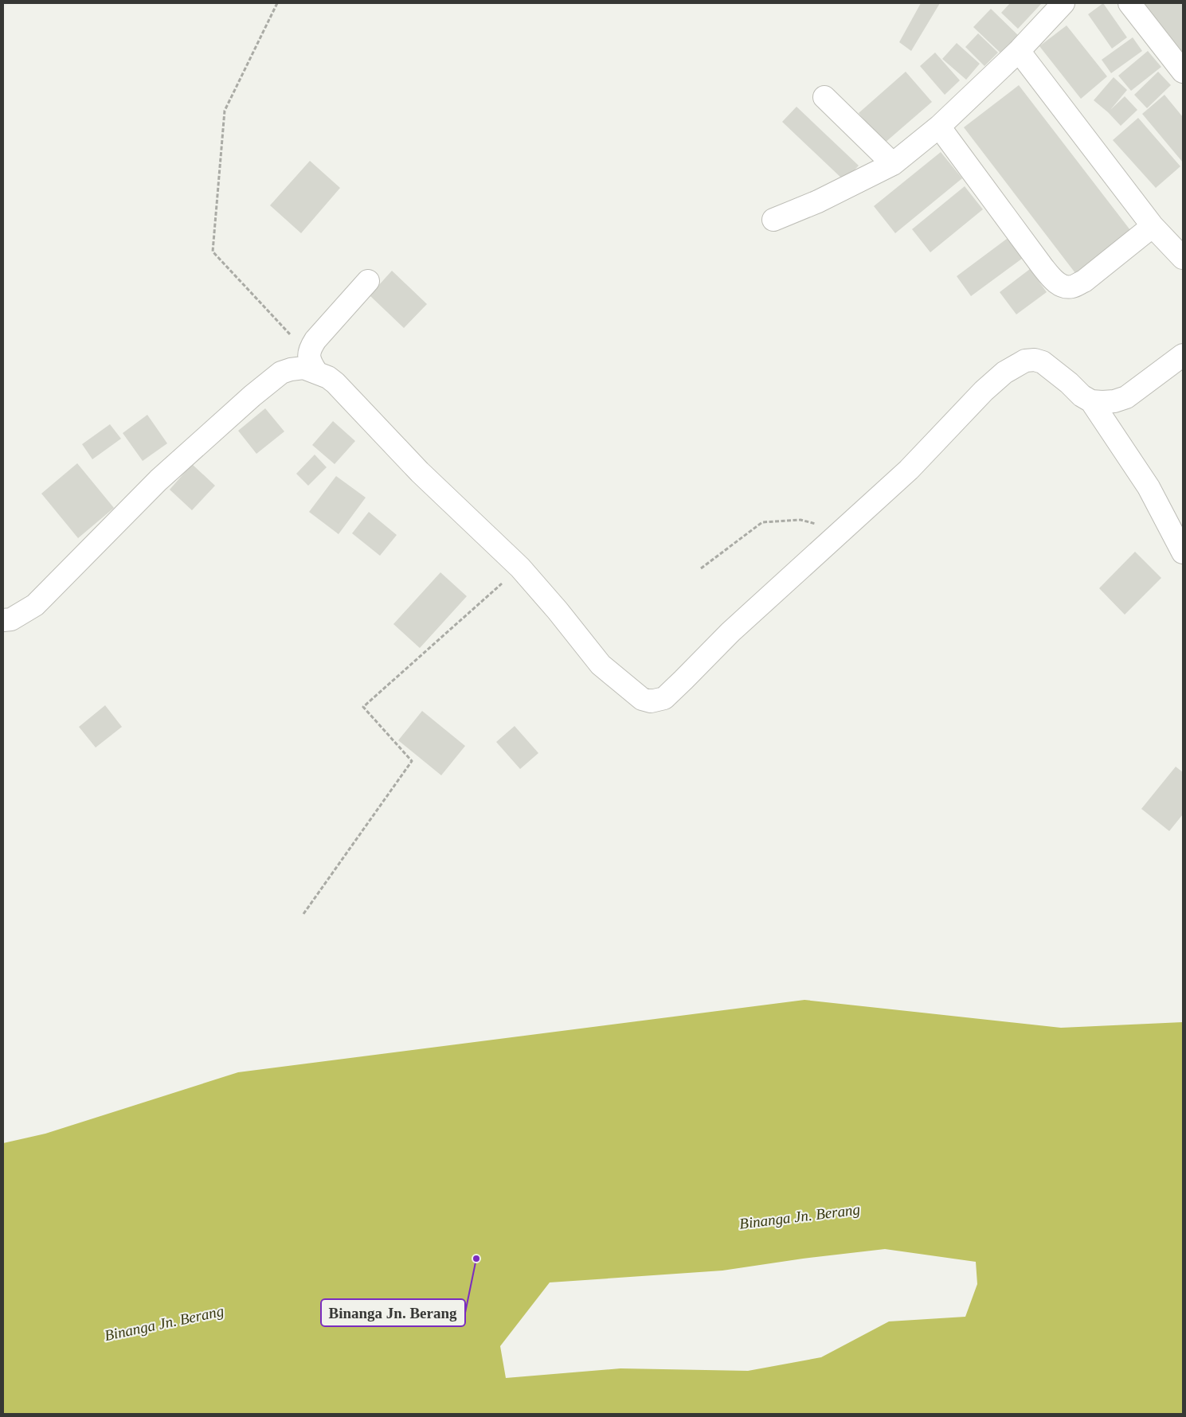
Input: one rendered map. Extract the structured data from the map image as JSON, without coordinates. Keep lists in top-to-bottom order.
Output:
{
  "water": ["Binanga Jn. Berang"],
  "places": ["Binanga Jn. Berang"]
}
